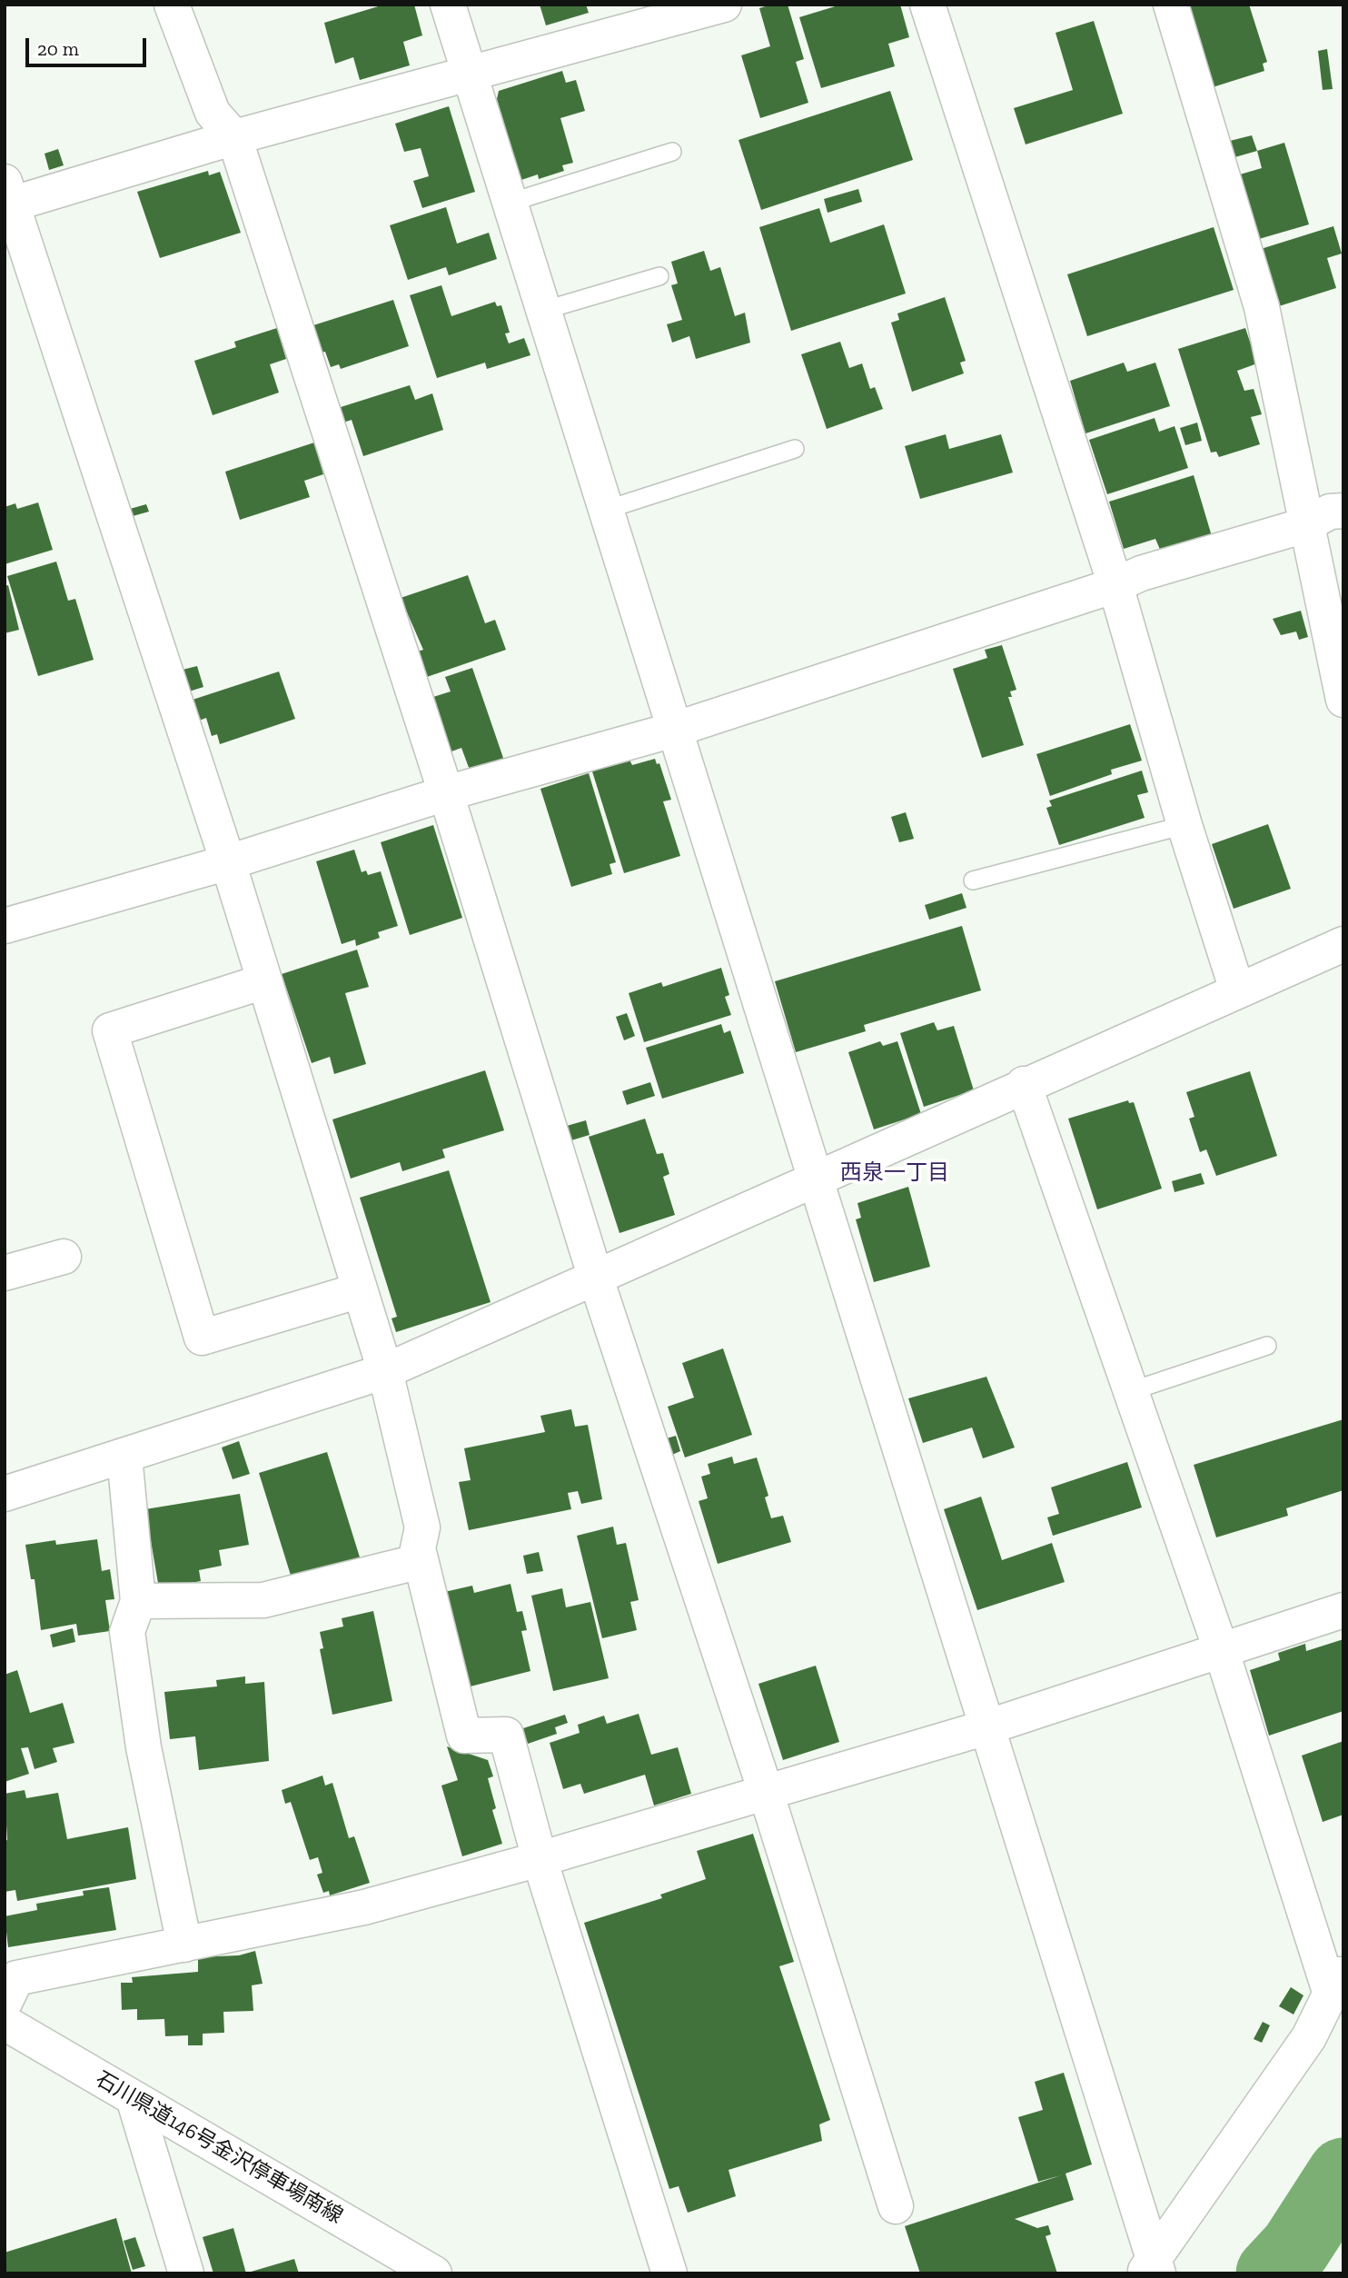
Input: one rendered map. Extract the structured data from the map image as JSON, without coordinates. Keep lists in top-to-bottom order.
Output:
{
  "streets": {
    "street": ["石川県道146号金沢停車場南線"]
  },
  "districts": ["西泉一丁目"],
  "scale_bar": "20 m"
}
